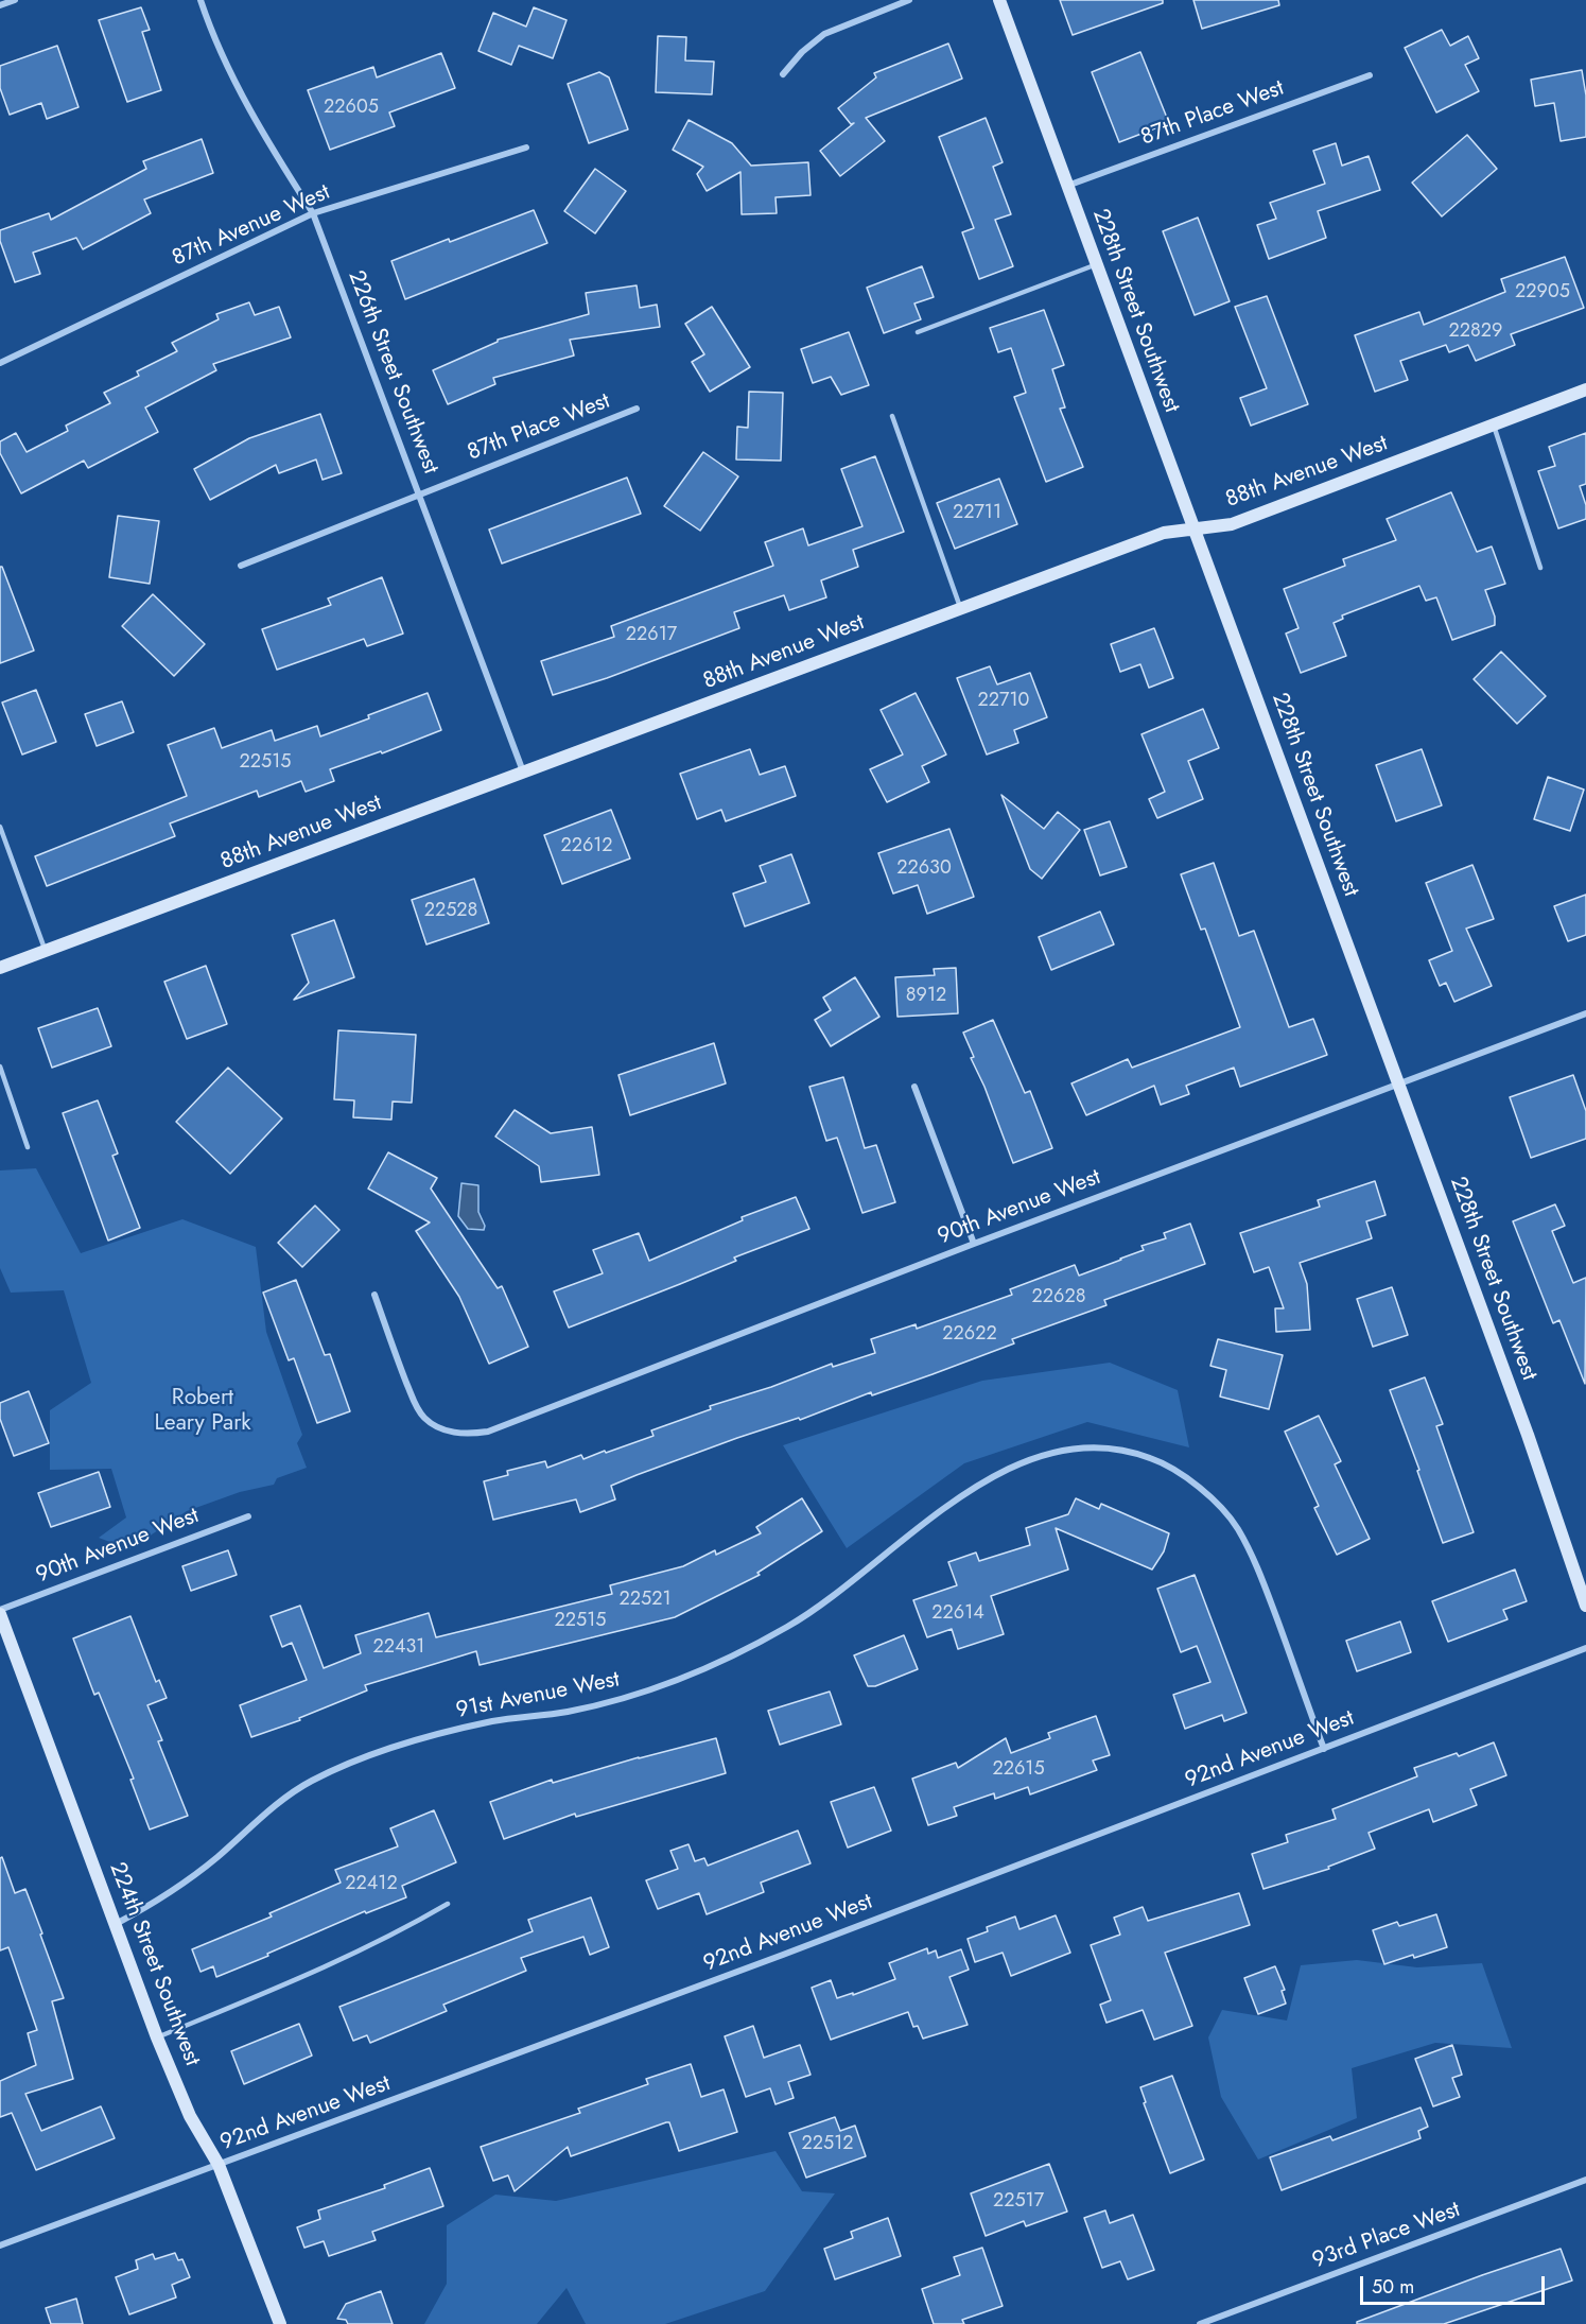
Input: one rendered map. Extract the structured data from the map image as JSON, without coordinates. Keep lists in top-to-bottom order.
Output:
{
  "streets": {
    "street": [
      "87th Place West",
      "87th Avenue West",
      "228th Street Southwest",
      "226th Street Southwest",
      "88th Avenue West",
      "90th Avenue West",
      "91st Avenue West",
      "92nd Avenue West",
      "224th Street Southwest",
      "93rd Place West"
    ]
  },
  "crossings": [
    ["87th Place West", "228th Street Southwest"],
    ["87th Place West", "226th Street Southwest"],
    ["87th Avenue West", "226th Street Southwest"],
    ["228th Street Southwest", "88th Avenue West"],
    ["228th Street Southwest", "90th Avenue West"],
    ["226th Street Southwest", "88th Avenue West"],
    ["90th Avenue West", "224th Street Southwest"],
    ["91st Avenue West", "92nd Avenue West"],
    ["91st Avenue West", "224th Street Southwest"],
    ["92nd Avenue West", "224th Street Southwest"]
  ],
  "parks": ["Robert Leary Park"],
  "house_numbers": [
    "22605",
    "22905",
    "22829",
    "22711",
    "22617",
    "22710",
    "22515",
    "22612",
    "22630",
    "22528",
    "8912",
    "22628",
    "22622",
    "22521",
    "22614",
    "22515",
    "22431",
    "22615",
    "22412",
    "22512",
    "22517"
  ],
  "scale_bar": "50 m"
}
